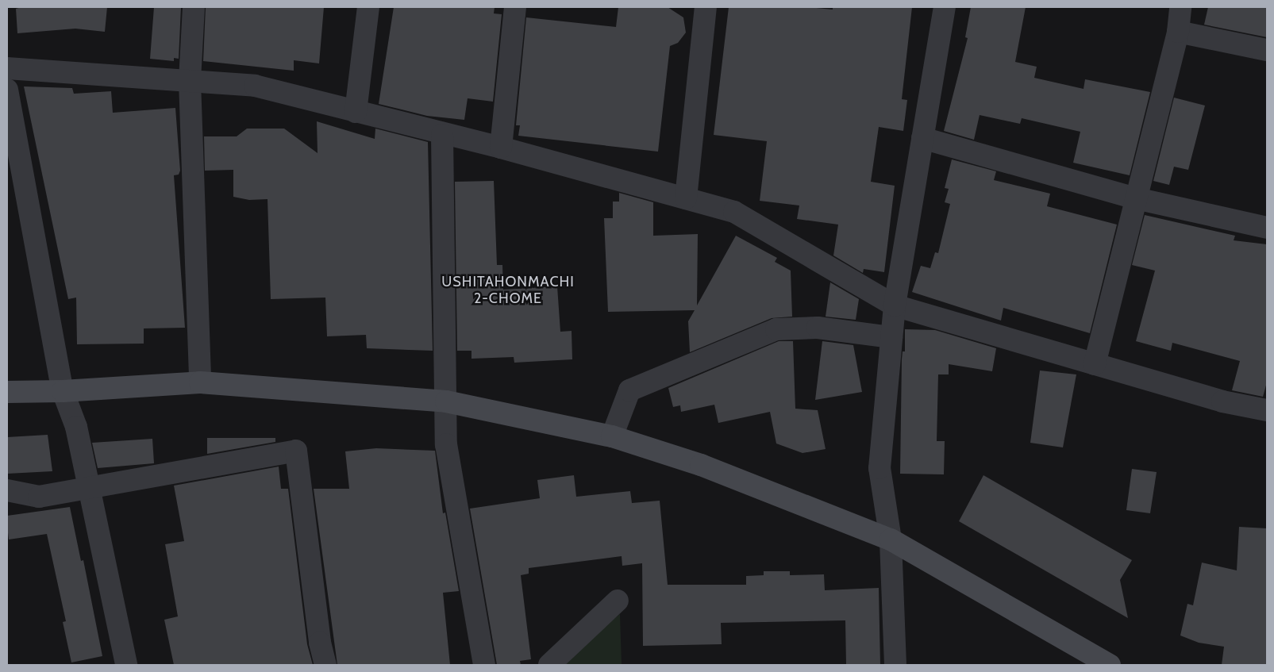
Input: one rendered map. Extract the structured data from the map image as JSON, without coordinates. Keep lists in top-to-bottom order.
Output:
{
  "districts": ["USHITAHONMACHI 2-CHOME"]
}
